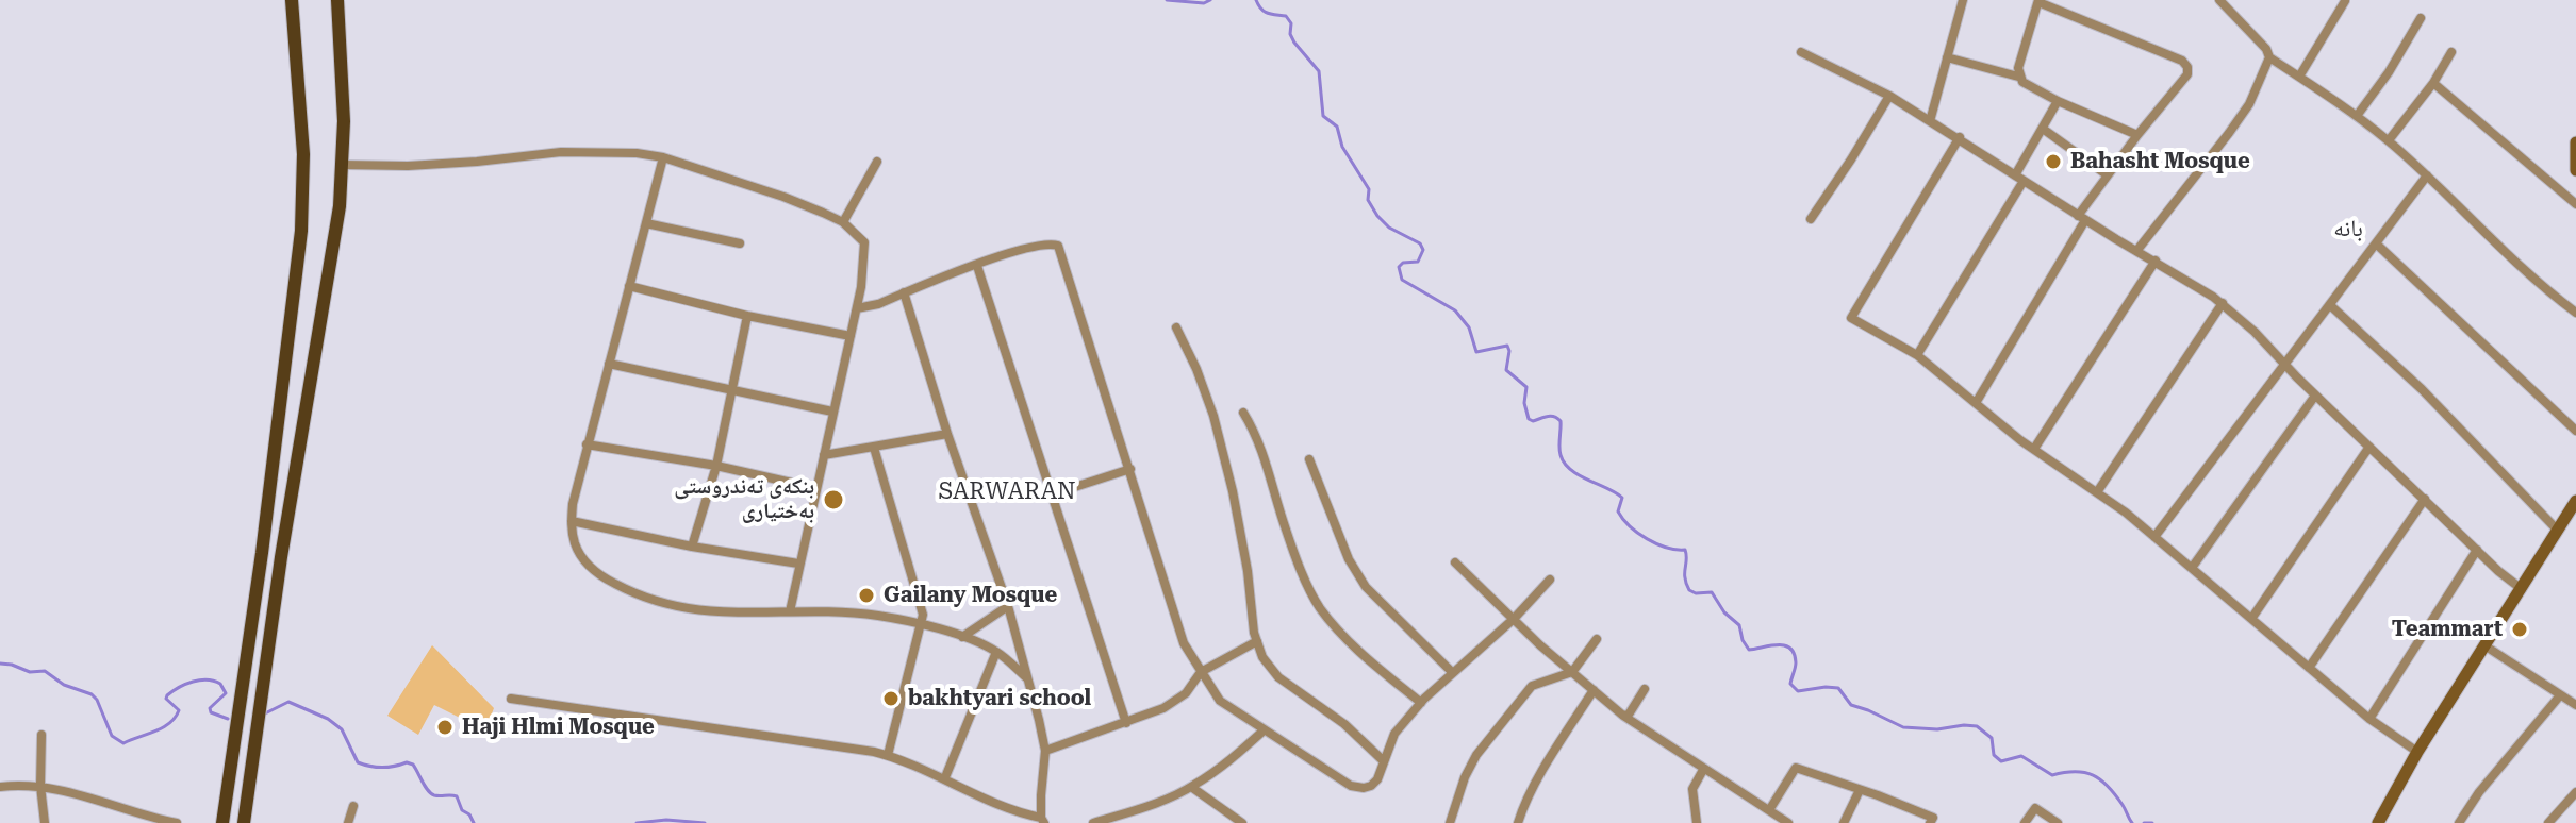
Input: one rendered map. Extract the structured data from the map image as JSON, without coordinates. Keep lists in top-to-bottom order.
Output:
{
  "districts": ["بانە", "SARWARAN"],
  "places": [
    "Bahasht Mosque",
    "بنکەی تەندروستی بەختیاری",
    "Gailany Mosque",
    "Teammart",
    "bakhtyari school",
    "Haji Hlmi Mosque"
  ]
}
